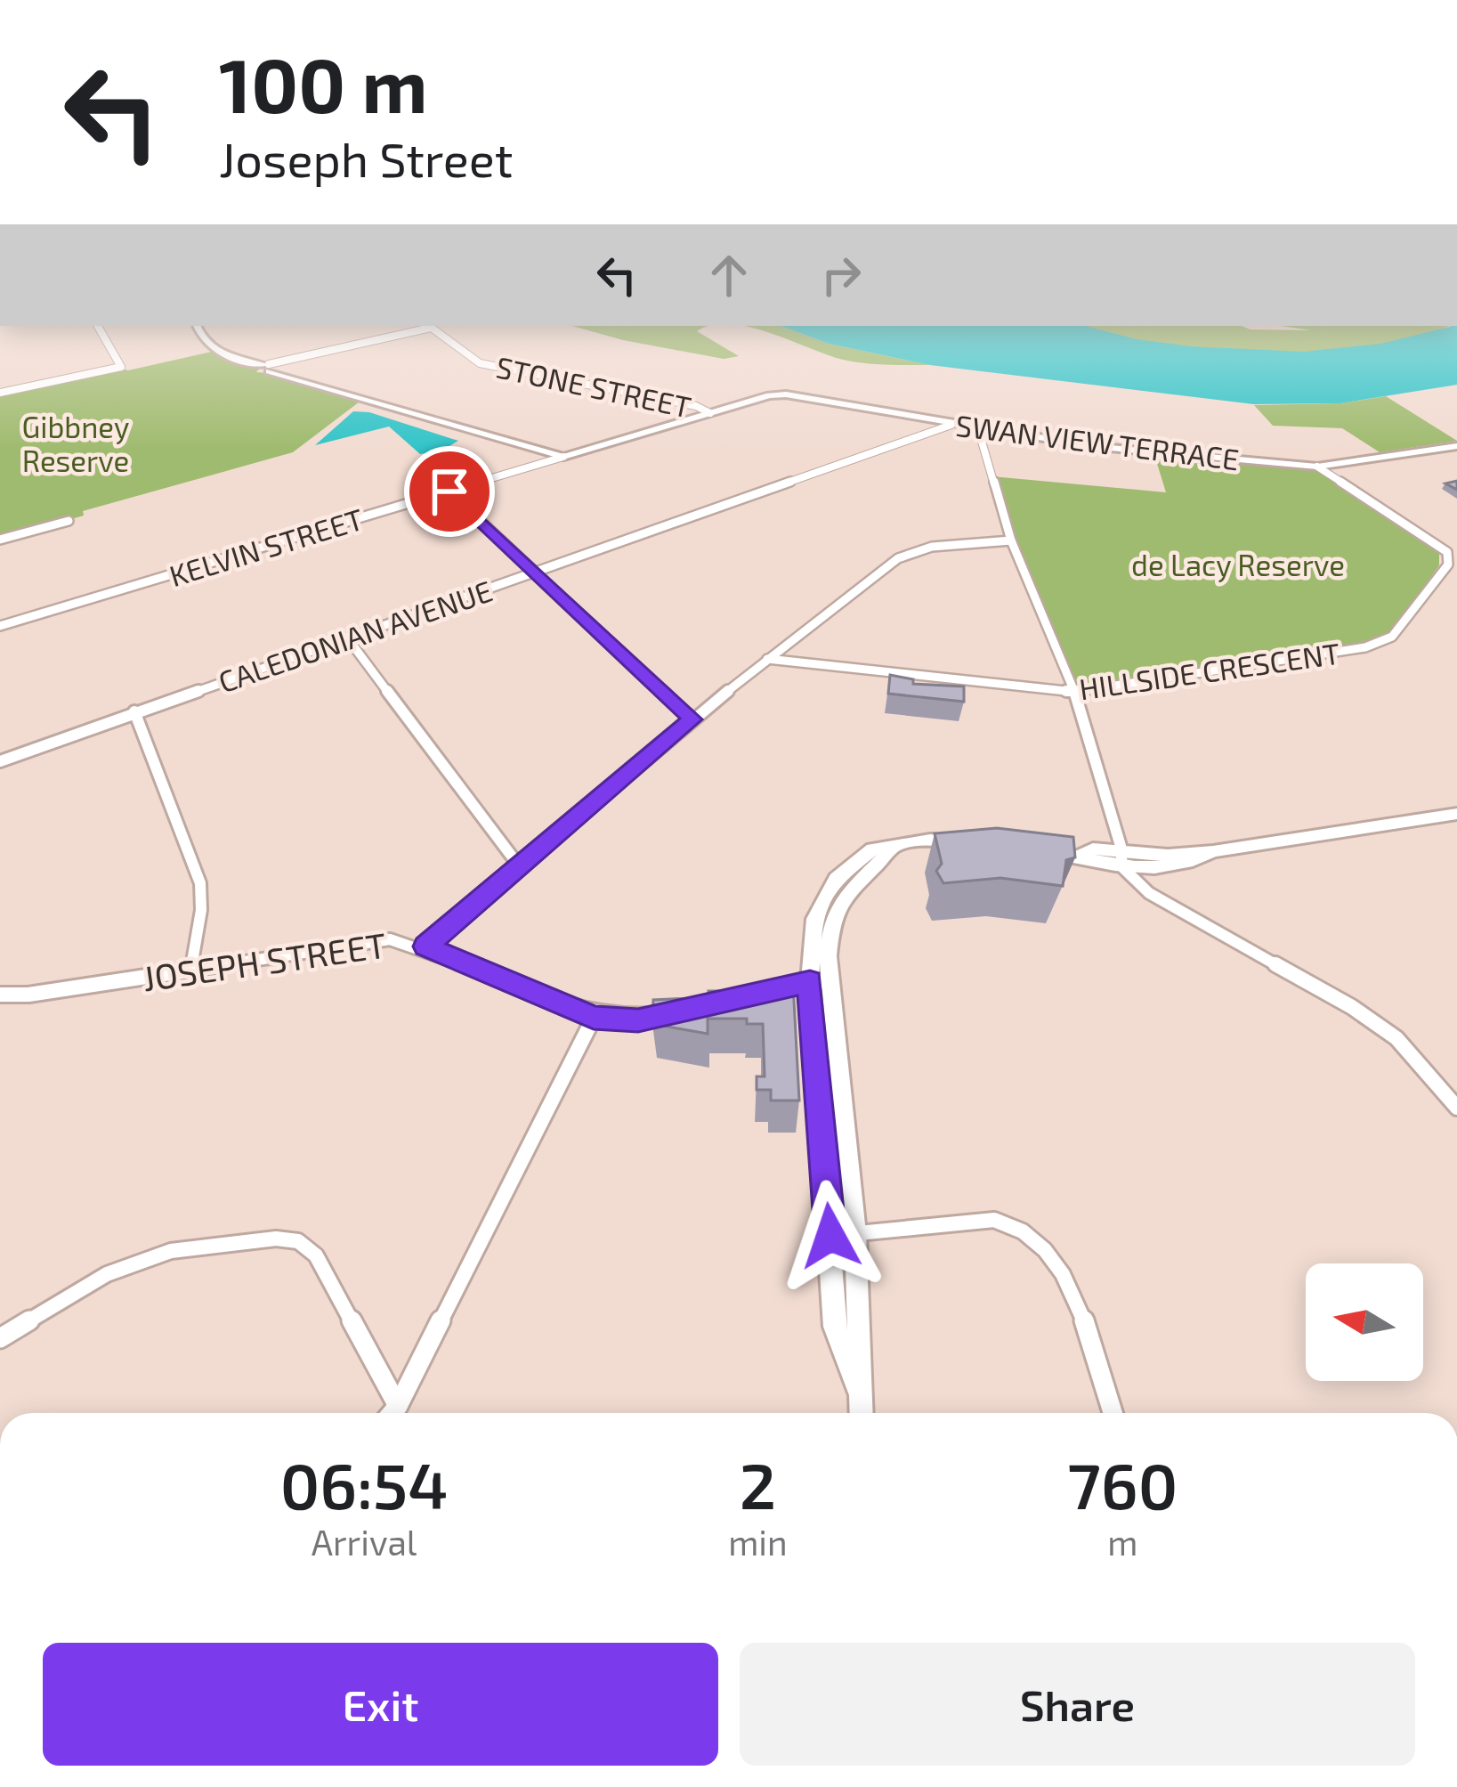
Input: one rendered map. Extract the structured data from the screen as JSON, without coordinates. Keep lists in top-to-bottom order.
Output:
{
  "streets": {
    "street": [
      "STONE STREET",
      "SWAN VIEW TERRACE",
      "KELVIN STREET",
      "CALEDONIAN AVENUE",
      "HILLSIDE CRESCENT",
      "JOSEPH STREET"
    ]
  },
  "crossings": [
    ["STONE STREET", "KELVIN STREET"],
    ["SWAN VIEW TERRACE", "KELVIN STREET"],
    ["SWAN VIEW TERRACE", "CALEDONIAN AVENUE"],
    ["SWAN VIEW TERRACE", "HILLSIDE CRESCENT"]
  ],
  "parks": ["Gibbney Reserve", "de Lacy Reserve"],
  "north": "left",
  "page": {
    "turn": ["100 m", "Joseph Street"],
    "eta": [
      "06:54",
      "Arrival",
      "2",
      "min",
      "760",
      "m"
    ],
    "buttons": ["Exit", "Share"]
  }
}
